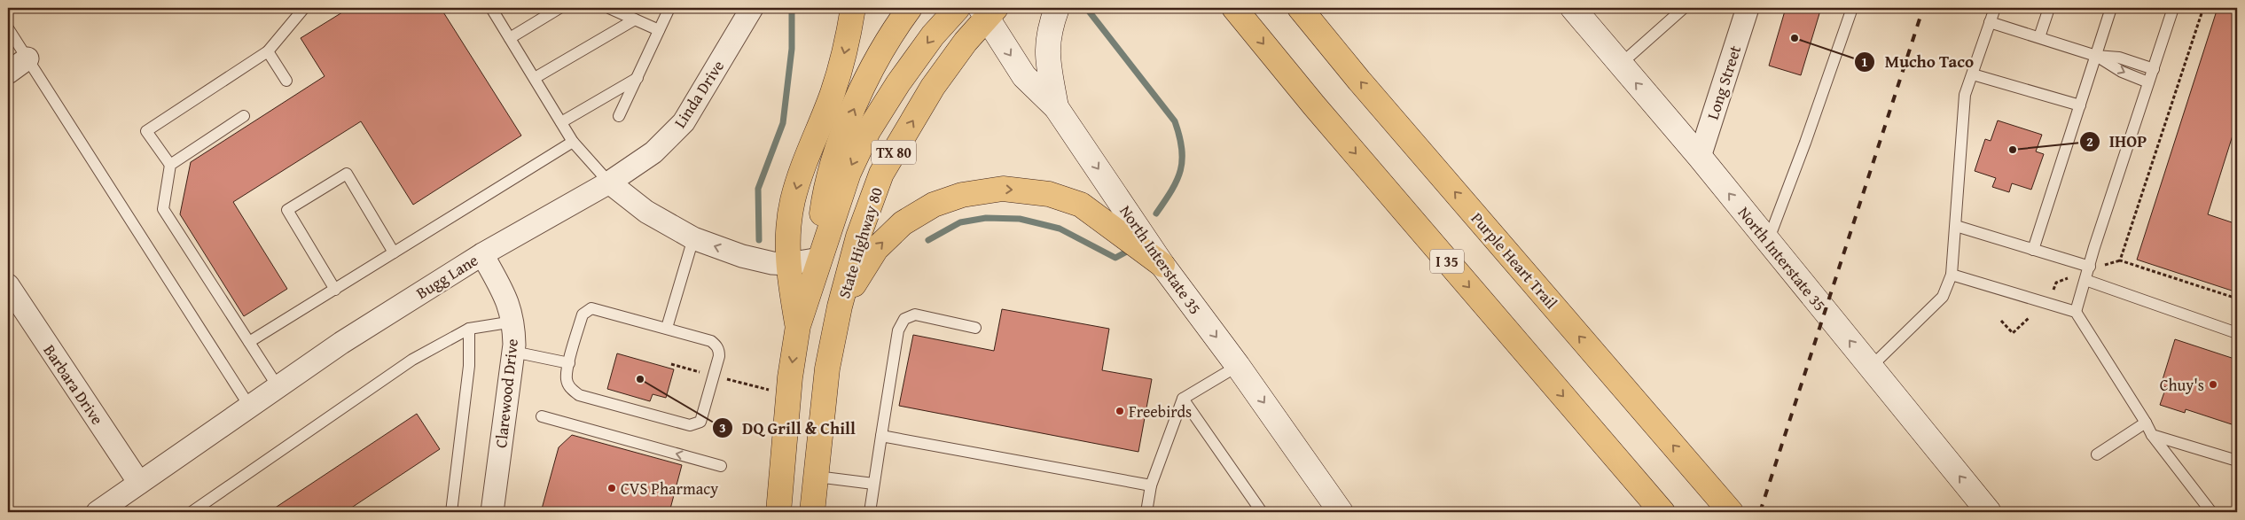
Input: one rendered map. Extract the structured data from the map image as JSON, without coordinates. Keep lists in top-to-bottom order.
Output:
{
  "streets": {
    "main road": [
      "TX 80",
      "State Highway 80",
      "North Interstate 35",
      "Purple Heart Trail",
      "I 35"
    ],
    "street": [
      "Long Street",
      "Linda Drive",
      "Bugg Lane",
      "Barbara Drive",
      "Clarewood Drive"
    ]
  },
  "crossings": [
    ["Long Street", "North Interstate 35"],
    ["Linda Drive", "Bugg Lane"],
    ["State Highway 80", "North Interstate 35"],
    ["Bugg Lane", "Barbara Drive"],
    ["Bugg Lane", "Clarewood Drive"]
  ],
  "places": [
    "Mucho Taco",
    "IHOP",
    "DQ Grill & Chill",
    "Chuy's",
    "Freebirds",
    "CVS Pharmacy"
  ]
}
